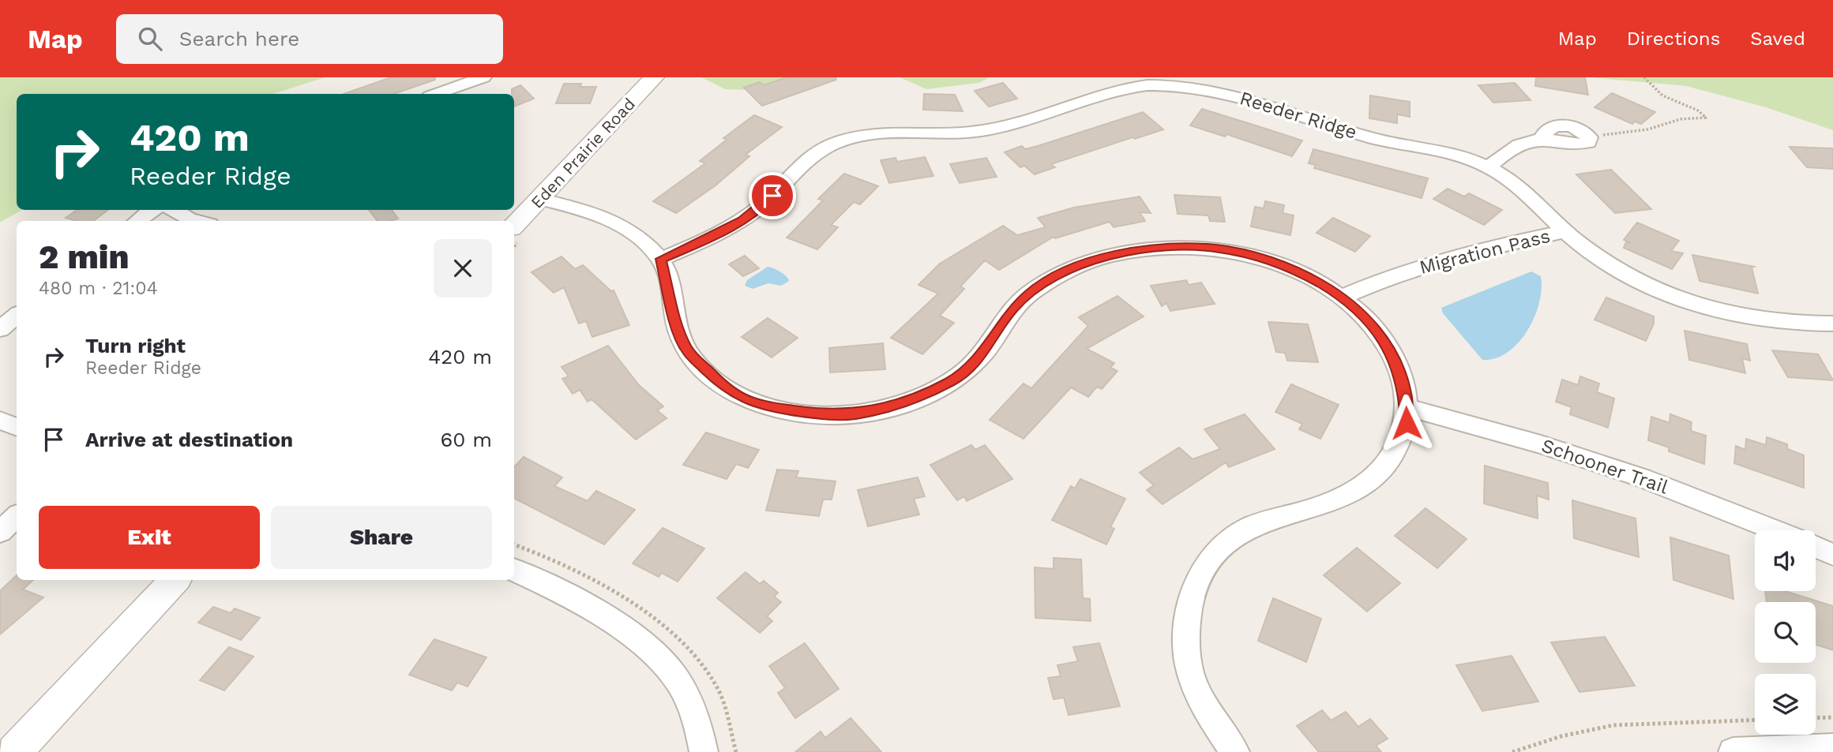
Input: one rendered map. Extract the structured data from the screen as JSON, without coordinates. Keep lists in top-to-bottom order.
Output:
{
  "streets": {
    "street": [
      "Reeder Ridge",
      "Eden Prairie Road",
      "Migration Pass",
      "Schooner Trail"
    ]
  },
  "crossings": [
    ["Reeder Ridge", "Migration Pass"]
  ],
  "page": {
    "header": "Map",
    "search": "Search here",
    "nav": ["Map", "Directions", "Saved"],
    "turn": ["420 m", "Reeder Ridge"],
    "heading": ["2 min", "480 m · 21:04"],
    "list": [
      {
        "name": "Turn right",
        "note": "Reeder Ridge",
        "value": "420 m"
      },
      {
        "name": "Arrive at destination",
        "value": "60 m"
      }
    ],
    "buttons": ["Exit", "Share"]
  }
}
